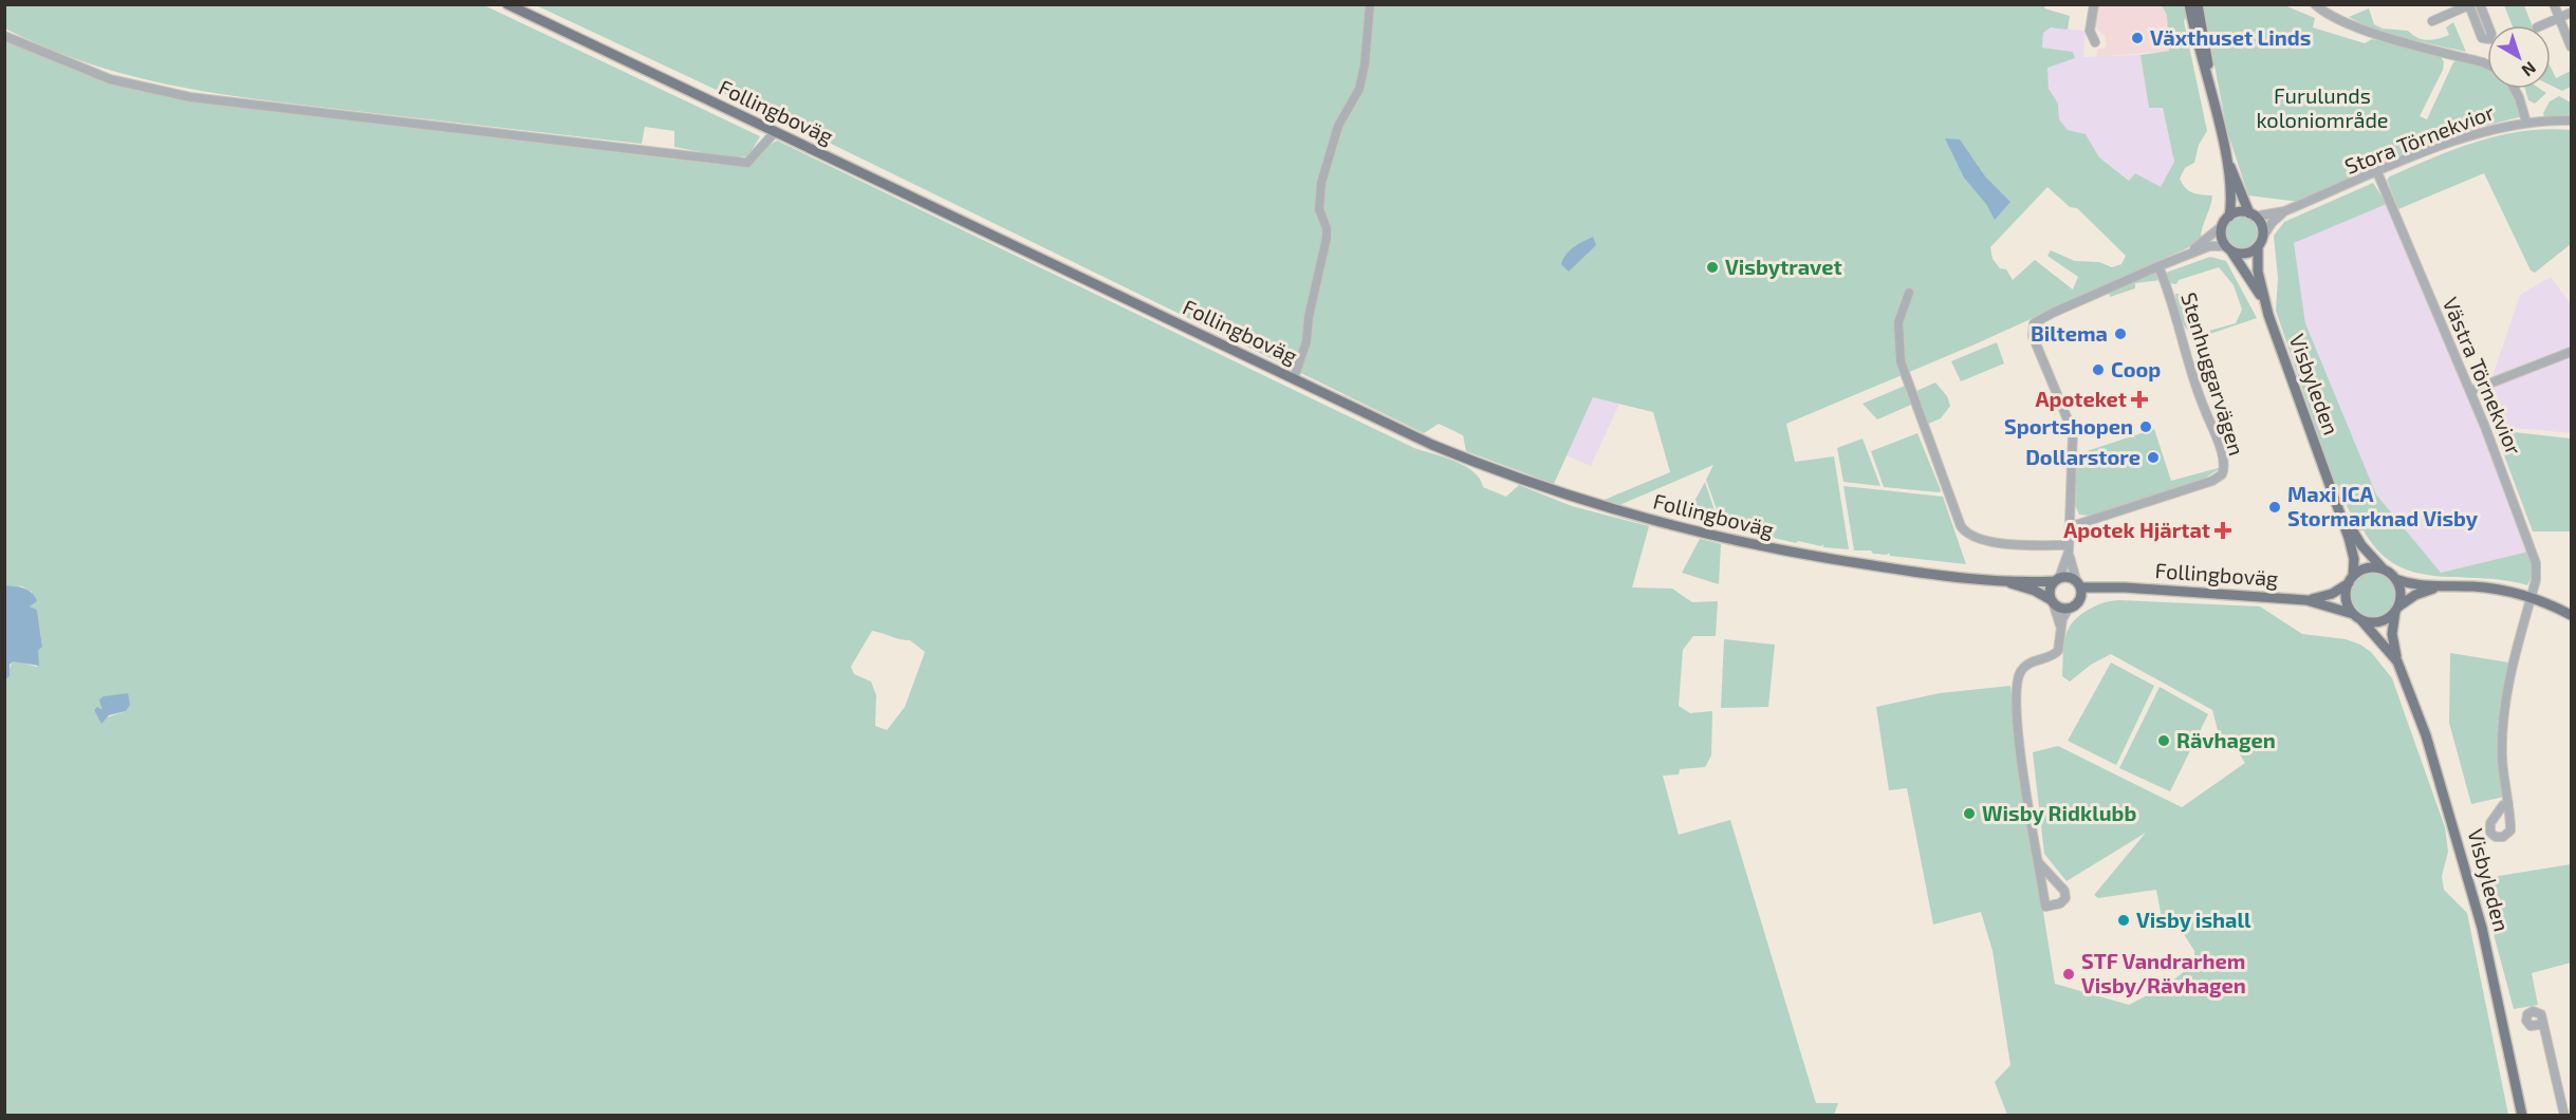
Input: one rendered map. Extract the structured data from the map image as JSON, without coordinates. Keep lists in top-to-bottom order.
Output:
{
  "streets": {
    "main road": ["Follingboväg", "Visbyleden"],
    "street": ["Stora Törnekvior", "Stenhuggarvägen", "Västra Törnekvior"]
  },
  "crossings": [
    ["Follingboväg", "Visbyleden"],
    ["Stora Törnekvior", "Västra Törnekvior"]
  ],
  "parks": ["Furulunds koloniområde"],
  "places": {
    "other": [
      "Växthuset Linds",
      "Visbytravet",
      "Biltema",
      "Coop",
      "Sportshopen",
      "Dollarstore",
      "Maxi ICA Stormarknad Visby",
      "Rävhagen",
      "Wisby Ridklubb",
      "Visby ishall",
      "STF Vandrarhem Visby/Rävhagen"
    ],
    "health": ["Apoteket", "Apotek Hjärtat"]
  },
  "north": "bottom right"
}
